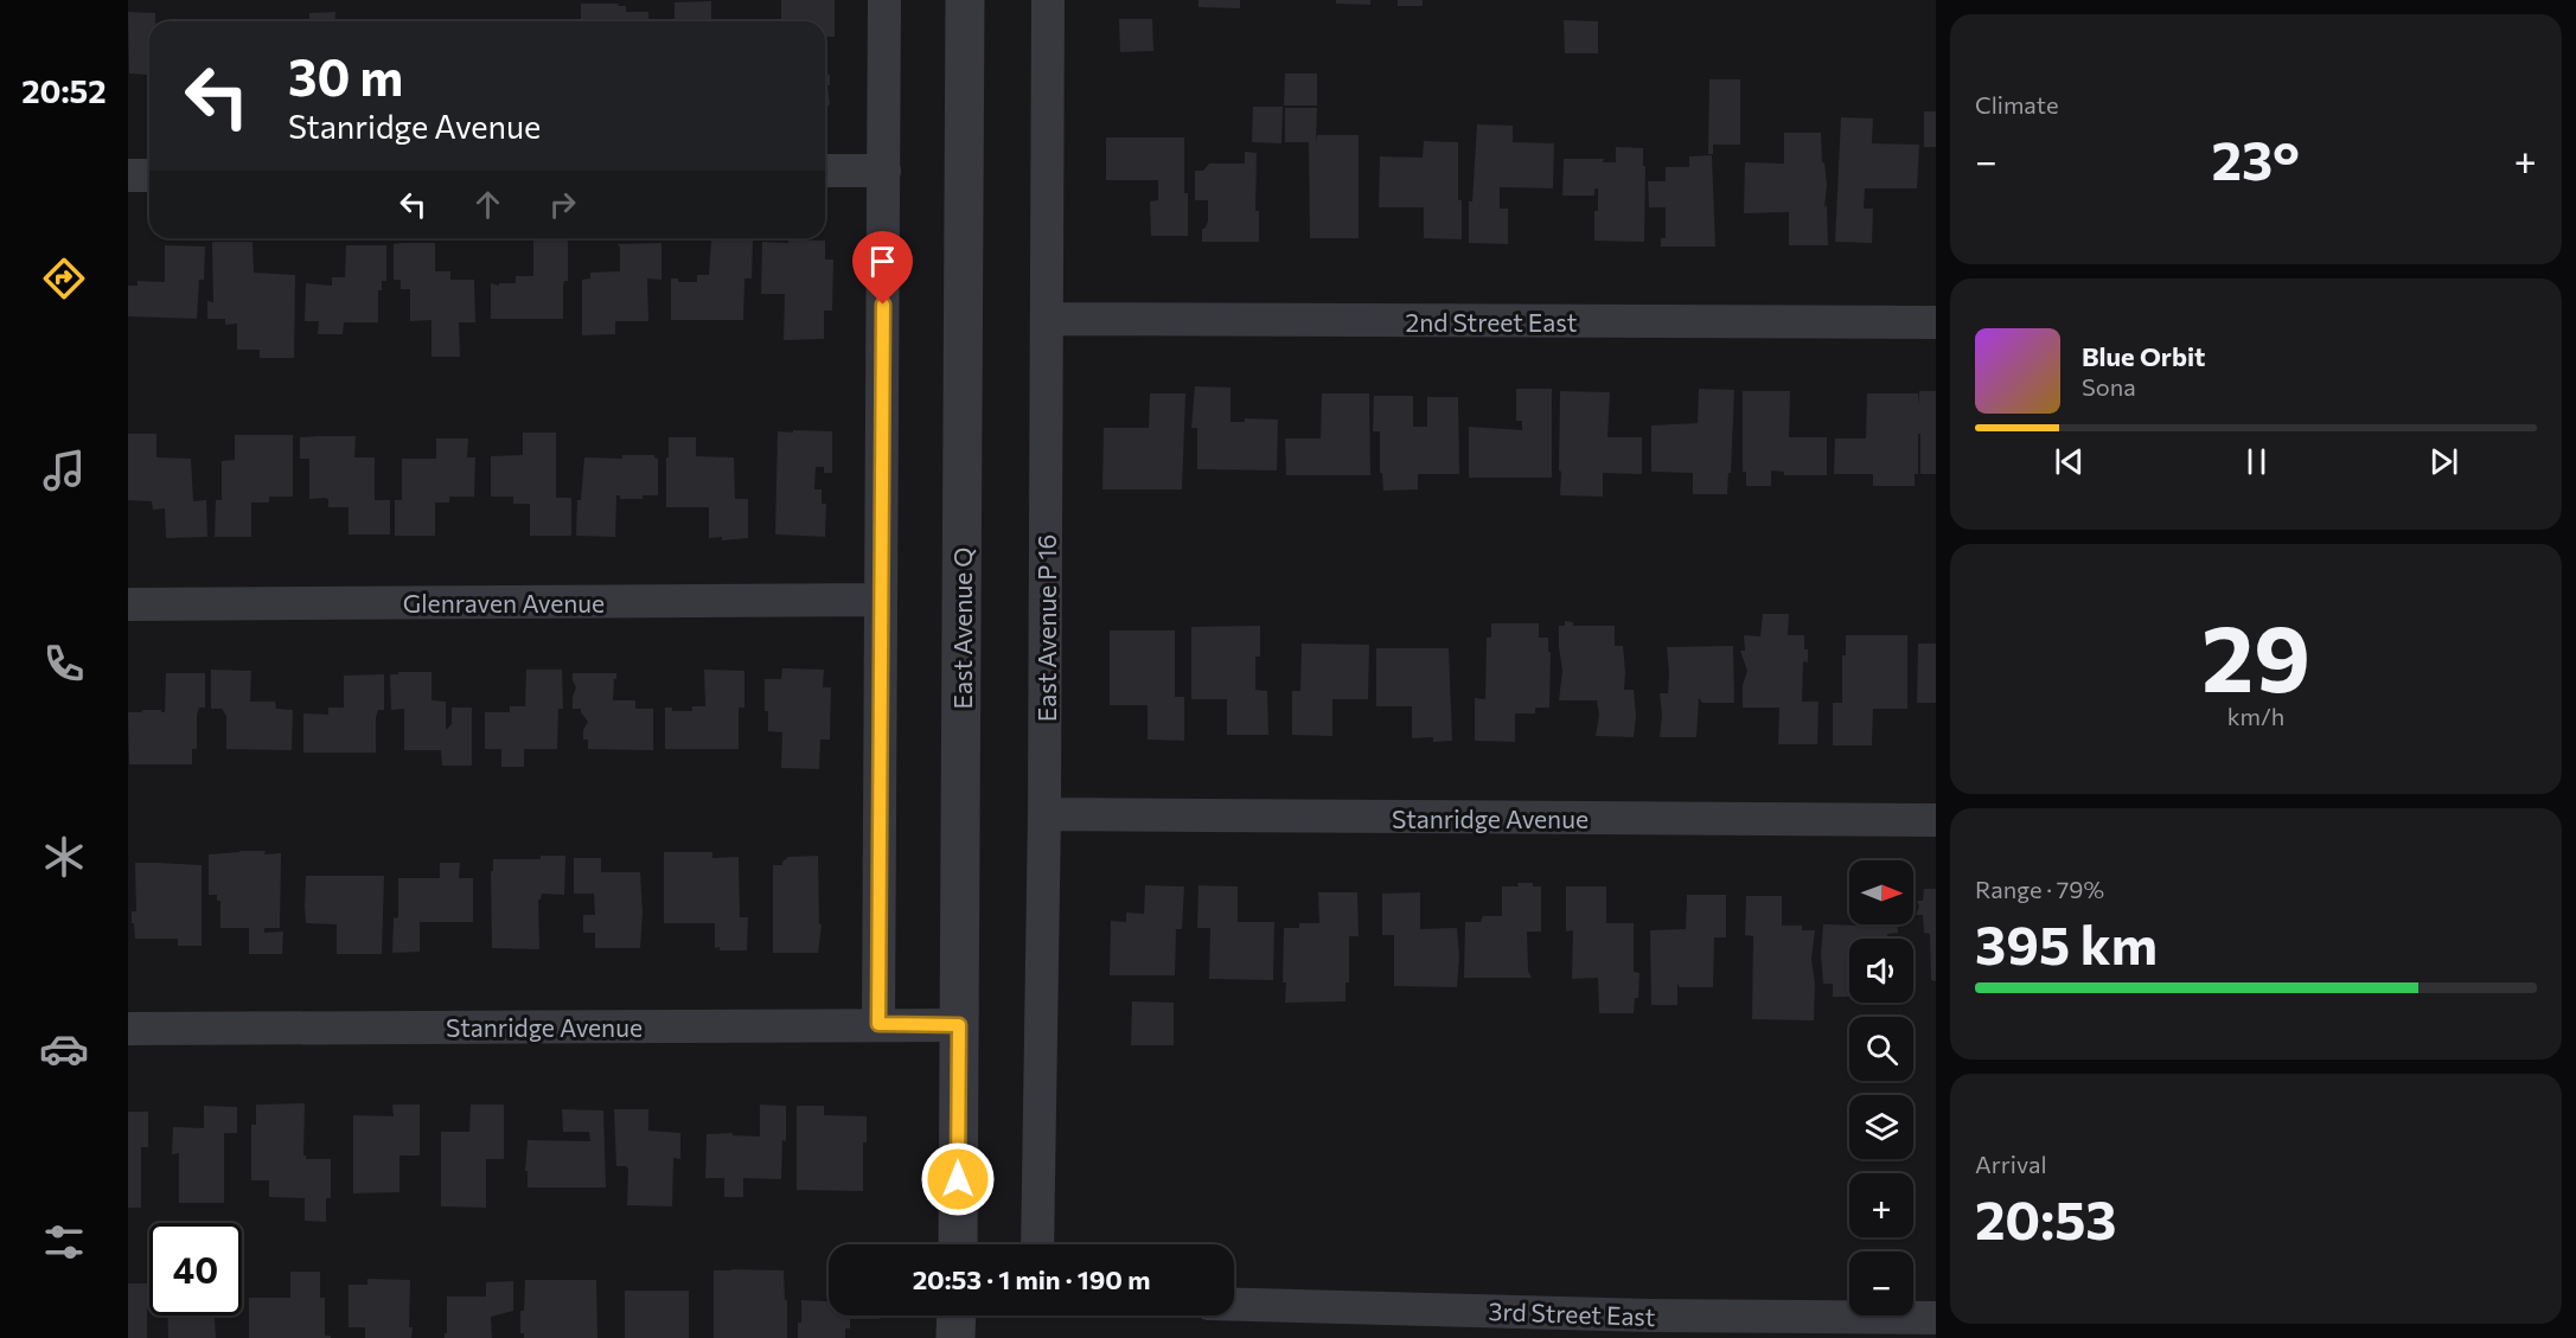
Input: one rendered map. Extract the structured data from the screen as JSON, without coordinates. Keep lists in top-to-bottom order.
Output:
{
  "streets": {
    "street": [
      "2nd Street East",
      "Glenraven Avenue",
      "East Avenue Q",
      "East Avenue P 16",
      "Stanridge Avenue",
      "3rd Street East"
    ]
  },
  "crossings": [
    ["2nd Street East", "East Avenue P 16"],
    ["East Avenue Q", "Stanridge Avenue"],
    ["East Avenue P 16", "Stanridge Avenue"]
  ],
  "north": "right",
  "page": {
    "tabs": "20:52",
    "tile": [
      "Climate",
      ["29", "km/h"],
      ["Range · 79%", "395 km"],
      ["Arrival", "20:53"]
    ],
    "turn": ["30 m", "Stanridge Avenue"],
    "heat": ["−", "23°", "+"],
    "song": ["Blue Orbit", "Sona"],
    "map_buttons": ["+", "−"],
    "limit": "40",
    "trip": "20:53 · 1 min · 190 m"
  }
}
